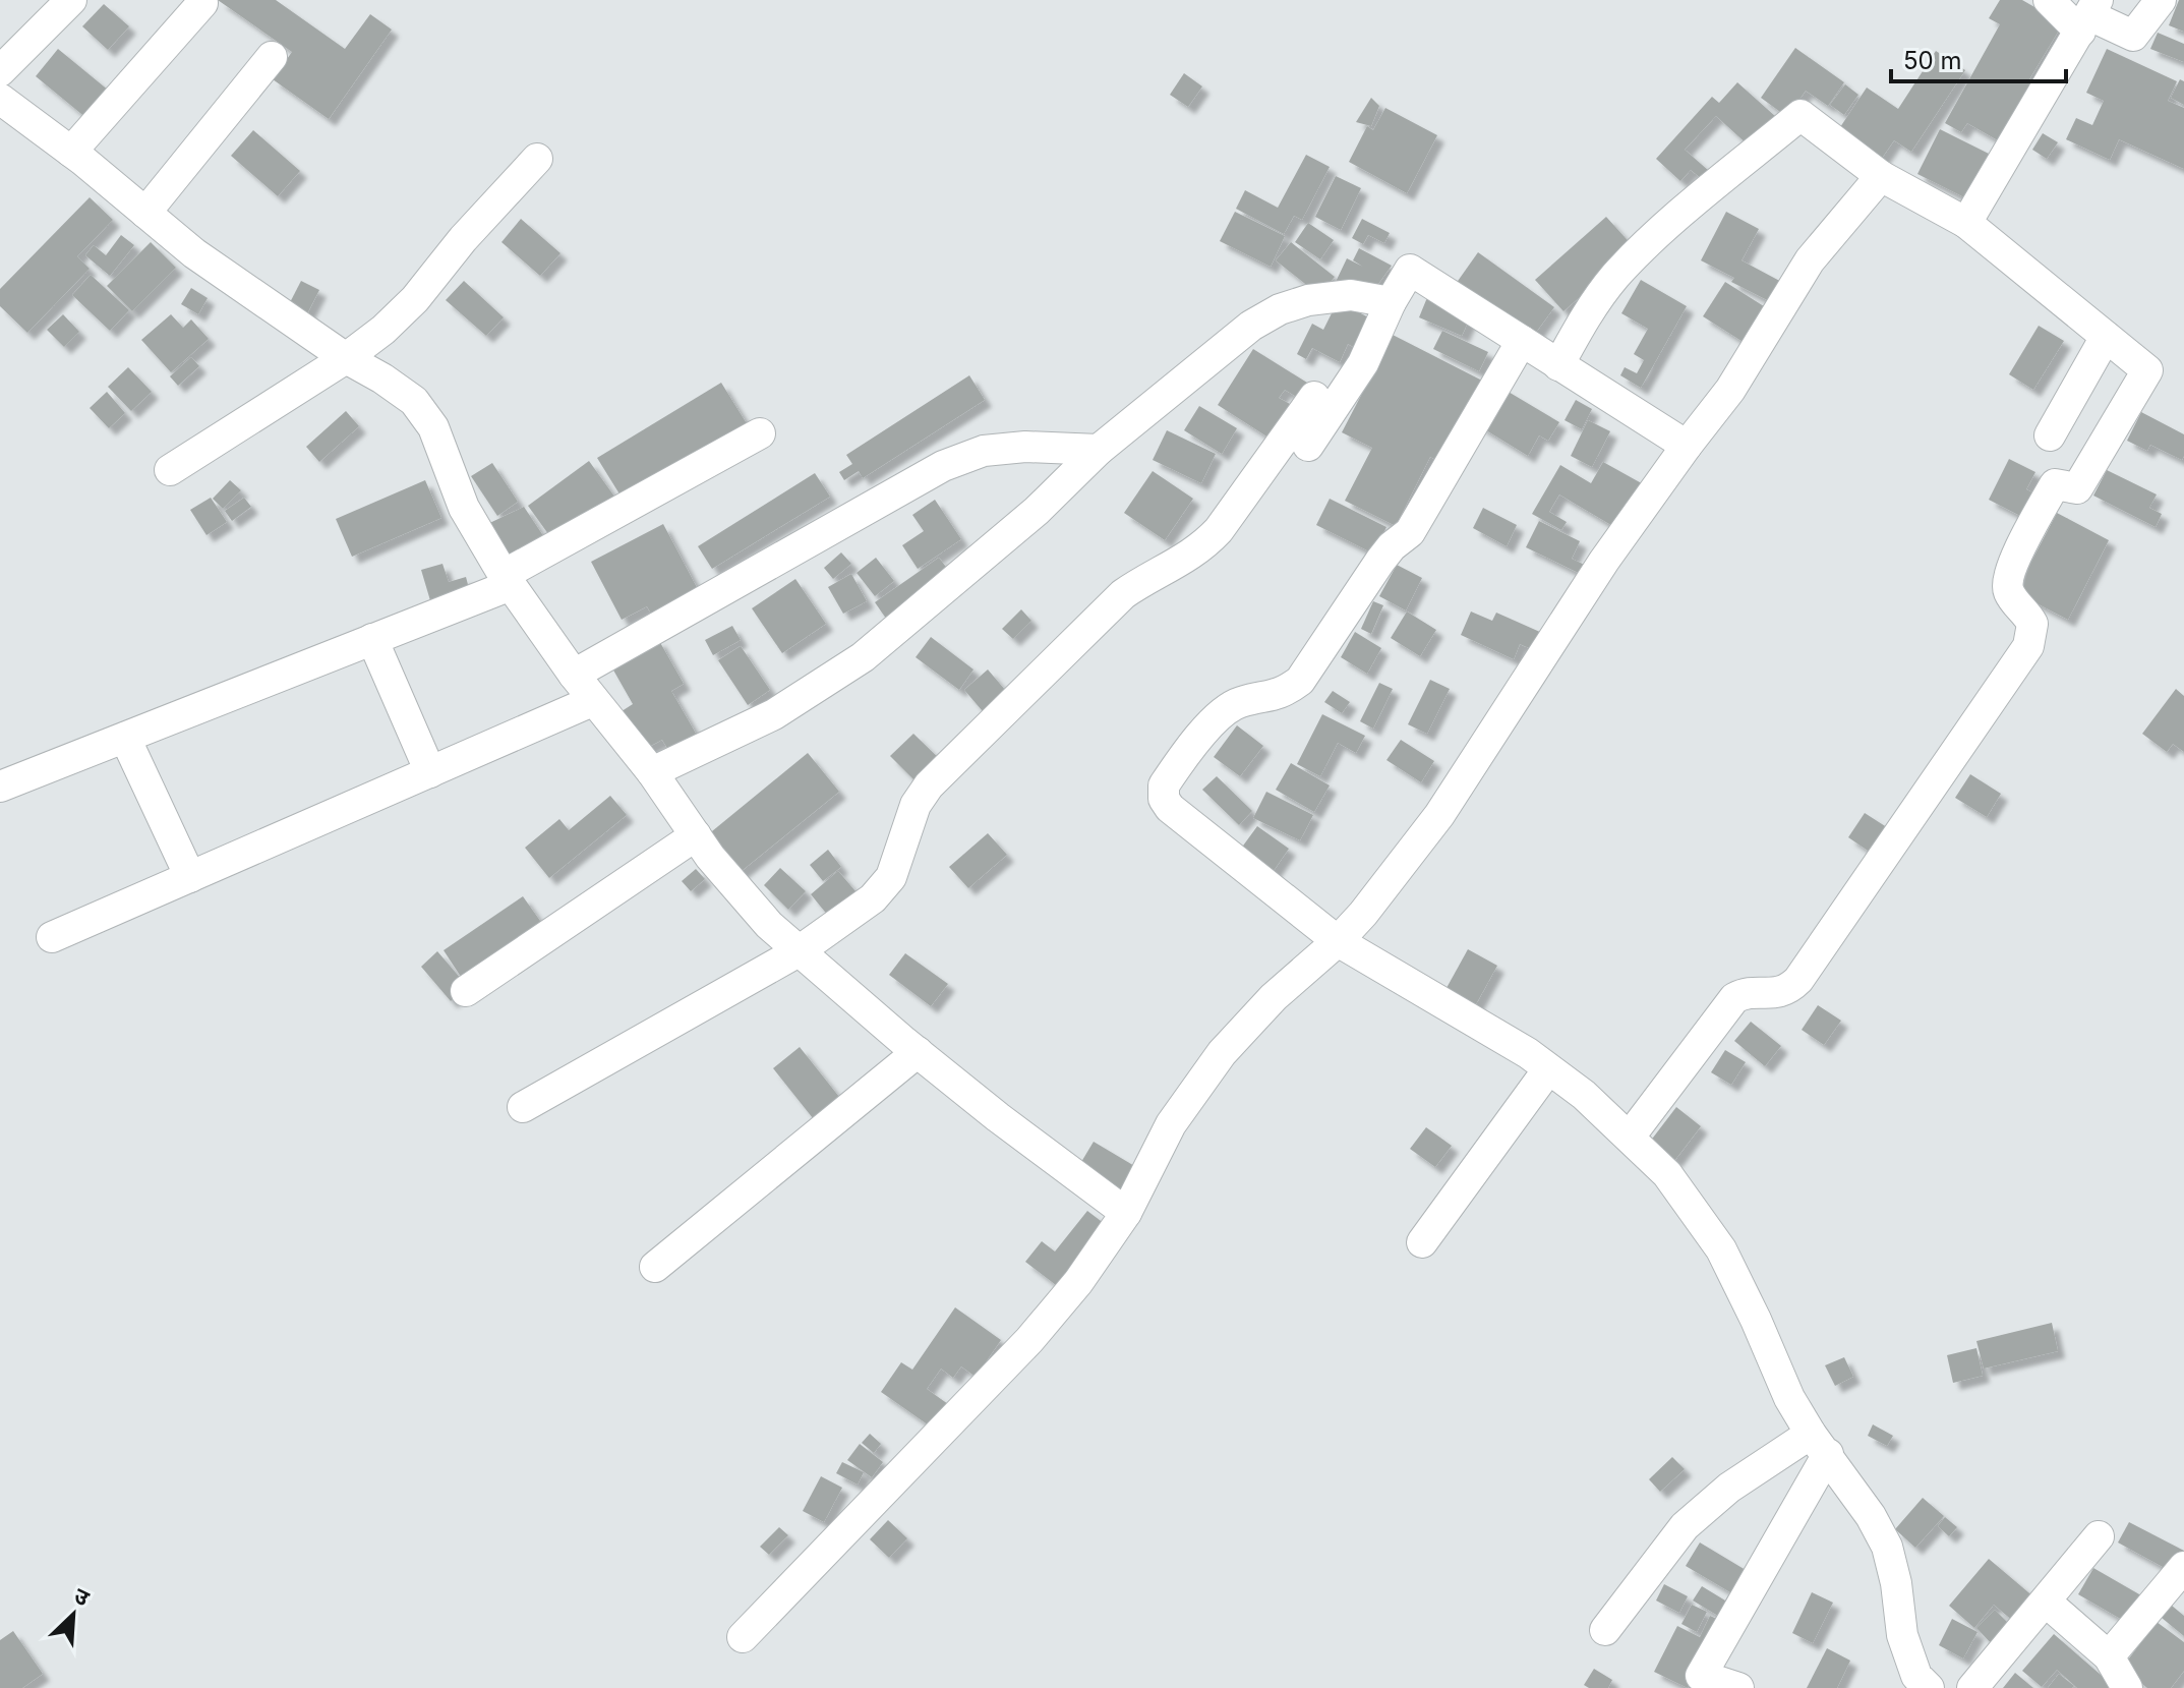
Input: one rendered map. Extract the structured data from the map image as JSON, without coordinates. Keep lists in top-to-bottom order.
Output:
{
  "scale_bar": "50 m",
  "north": "top right"
}
